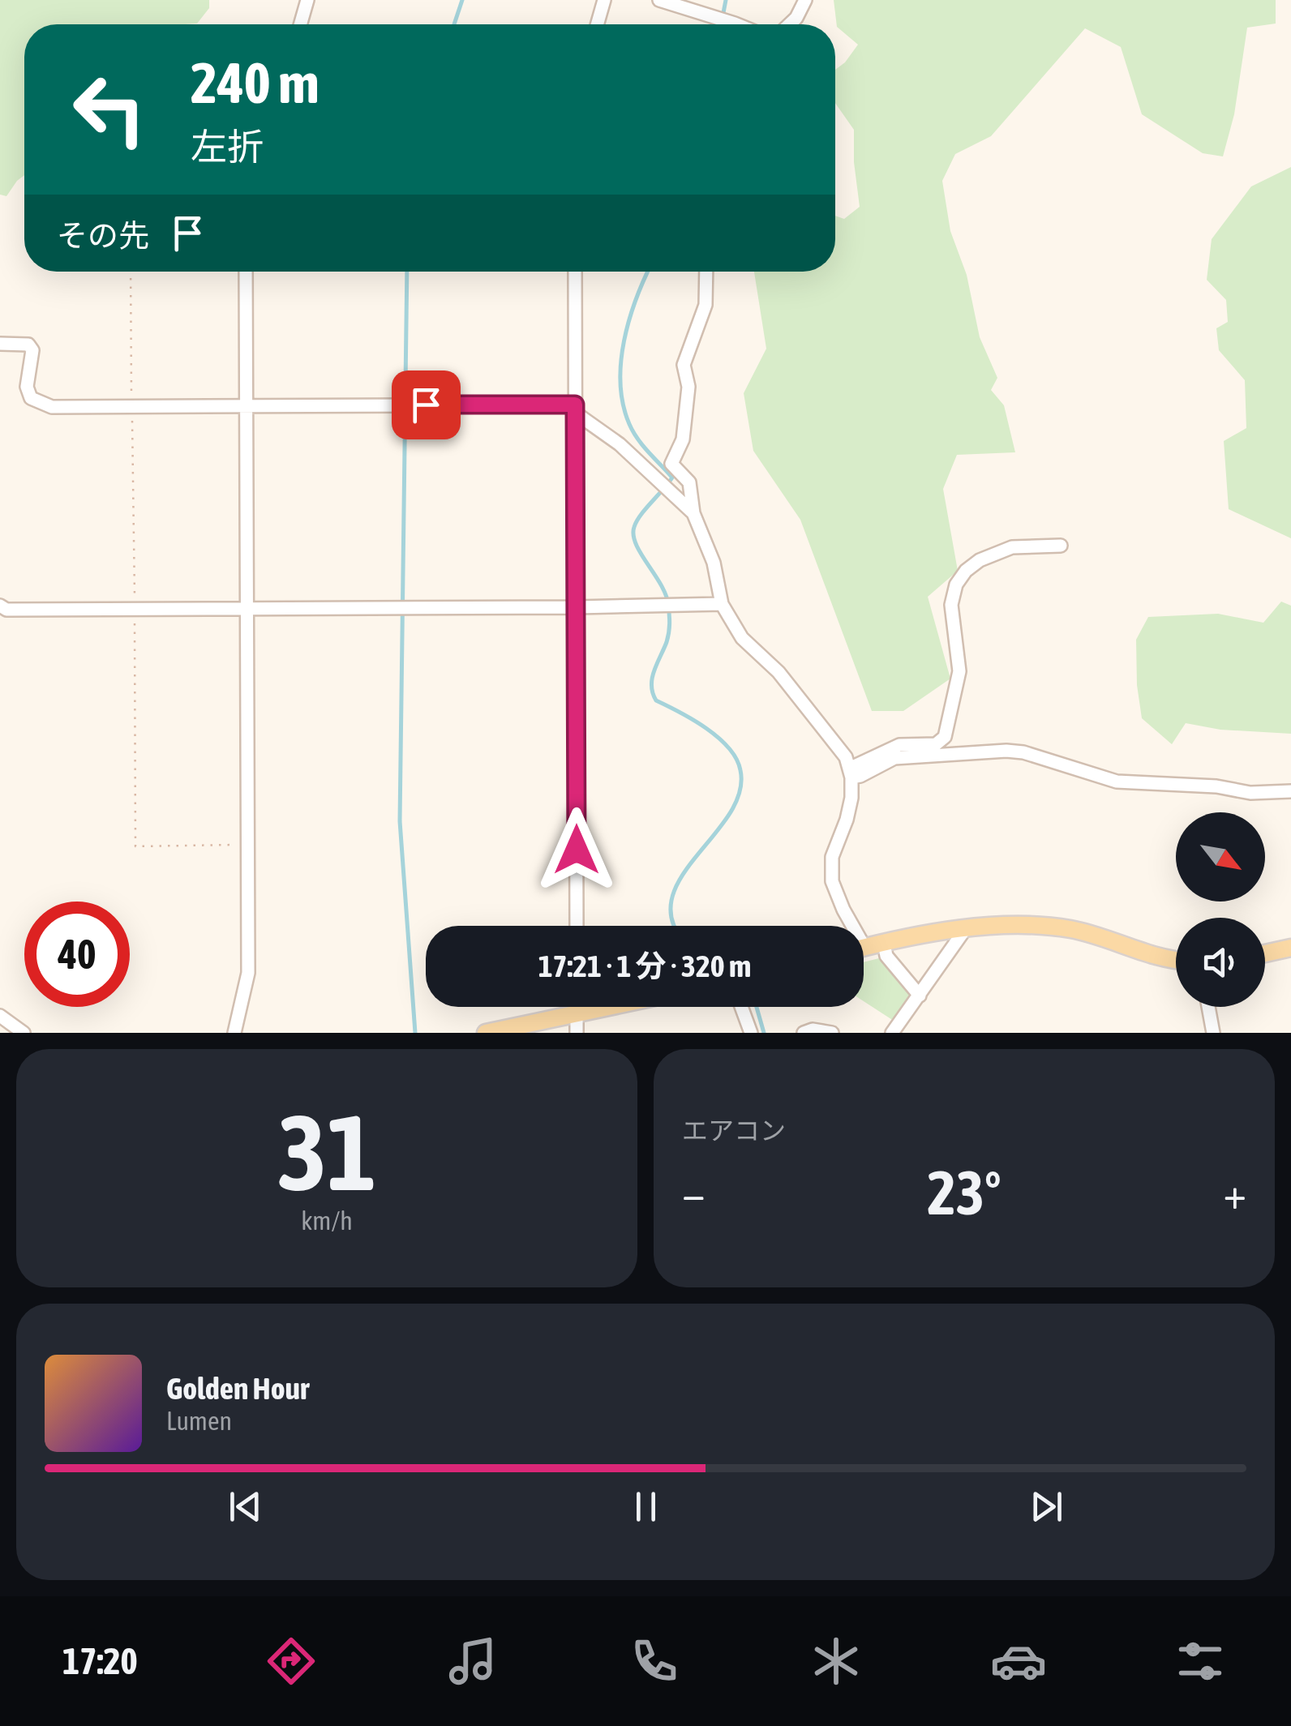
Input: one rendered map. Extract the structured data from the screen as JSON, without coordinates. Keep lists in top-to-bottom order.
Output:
{
  "north": "bottom right",
  "page": {
    "turn": ["240 m", "左折"],
    "then": "その先",
    "limit": "40",
    "trip": "17:21 · 1 分 · 320 m",
    "tile": [
      ["31", "km/h"],
      "エアコン"
    ],
    "heat": ["−", "23°", "+"],
    "song": ["Golden Hour", "Lumen"],
    "tabs": "17:20"
  }
}
